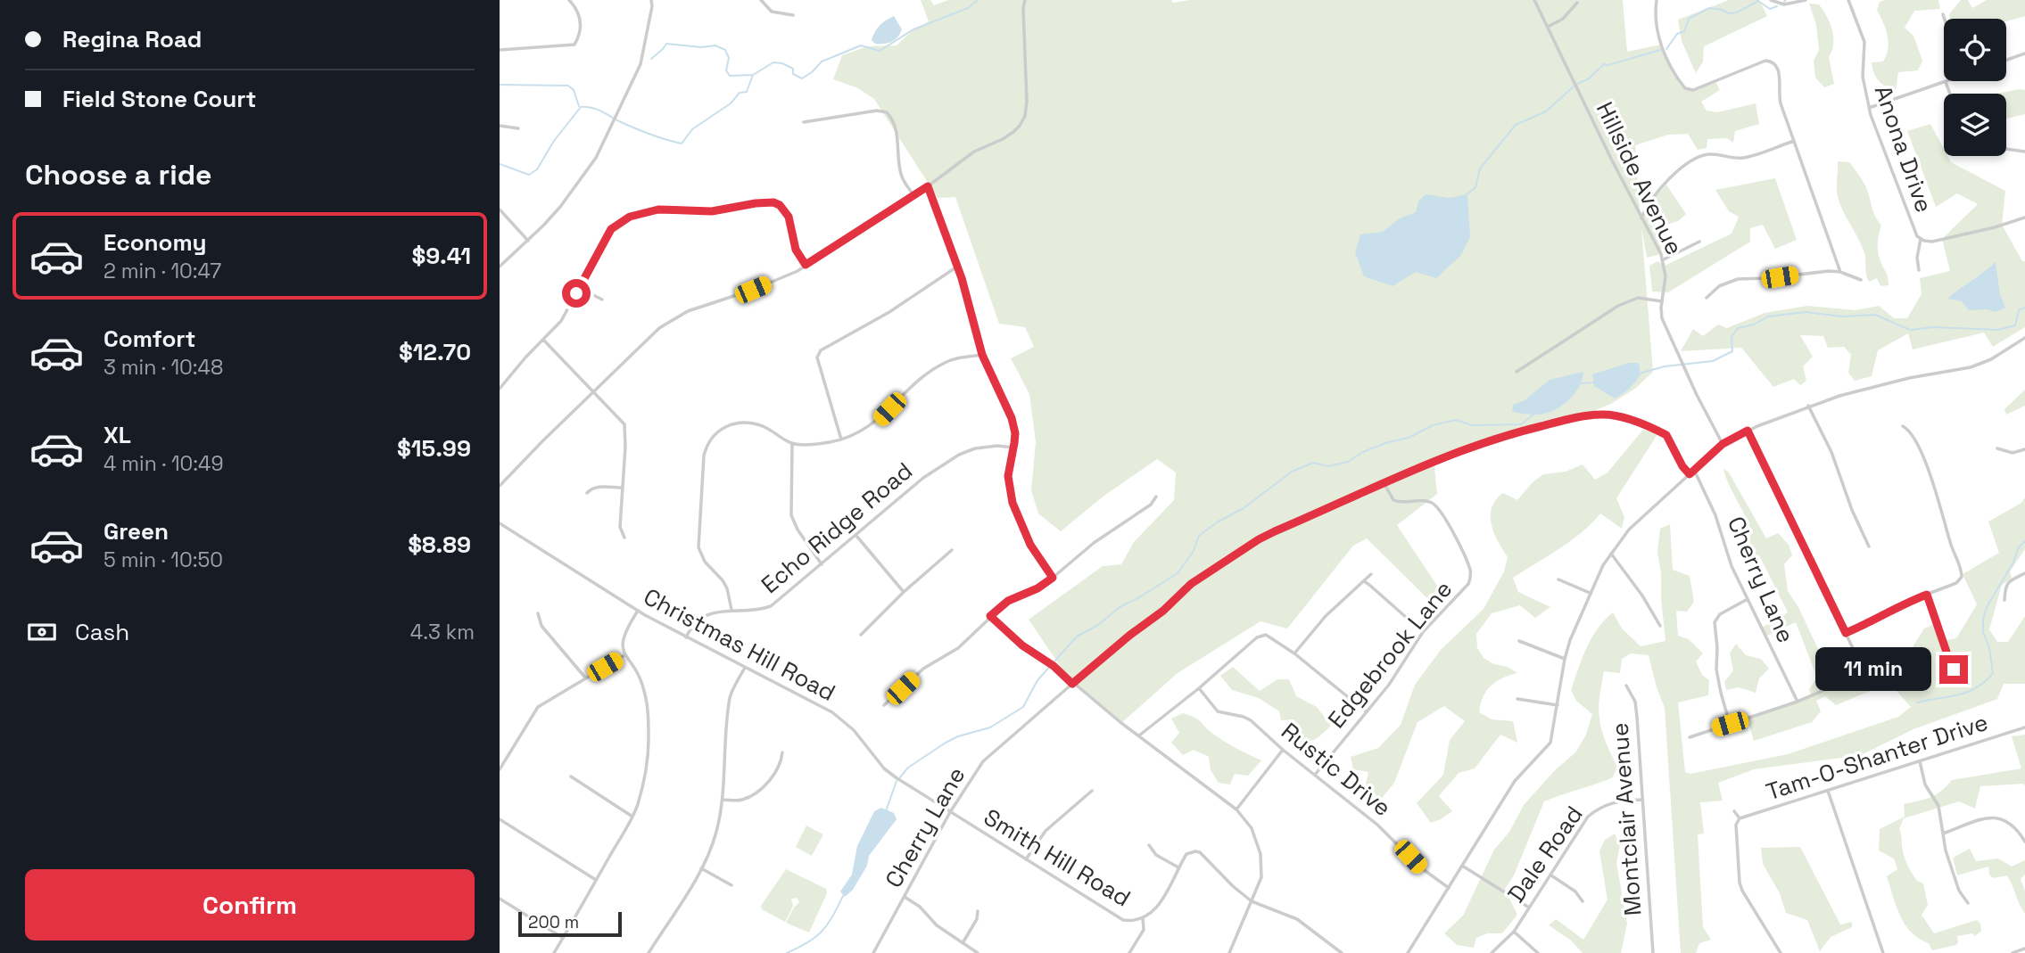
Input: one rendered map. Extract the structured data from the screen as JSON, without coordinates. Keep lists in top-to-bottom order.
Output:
{
  "streets": {
    "street": [
      "Anona Drive",
      "Hillside Avenue",
      "Echo Ridge Road",
      "Cherry Lane",
      "Christmas Hill Road",
      "Edgebrook Lane",
      "Tam-O-Shanter Drive",
      "Rustic Drive",
      "Montclair Avenue",
      "Dale Road",
      "Smith Hill Road"
    ]
  },
  "crossings": [
    ["Echo Ridge Road", "Christmas Hill Road"],
    ["Cherry Lane", "Christmas Hill Road"],
    ["Cherry Lane", "Edgebrook Lane"],
    ["Cherry Lane", "Smith Hill Road"],
    ["Christmas Hill Road", "Smith Hill Road"],
    ["Edgebrook Lane", "Rustic Drive"],
    ["Montclair Avenue", "Dale Road"]
  ],
  "scale_bar": "200 m",
  "page": {
    "banner": ["Regina Road", "Field Stone Court"],
    "heading": "Choose a ride",
    "list": [
      {
        "name": "Economy",
        "note": "2 min · 10:47",
        "value": "$9.41"
      },
      {
        "name": "Comfort",
        "note": "3 min · 10:48",
        "value": "$12.70"
      },
      {
        "name": "XL",
        "note": "4 min · 10:49",
        "value": "$15.99"
      },
      {
        "name": "Green",
        "note": "5 min · 10:50",
        "value": "$8.89"
      }
    ],
    "pay": ["Cash", "4.3 km"],
    "bubble": "11 min",
    "buttons": "Confirm",
    "scale": "200 m"
  }
}
